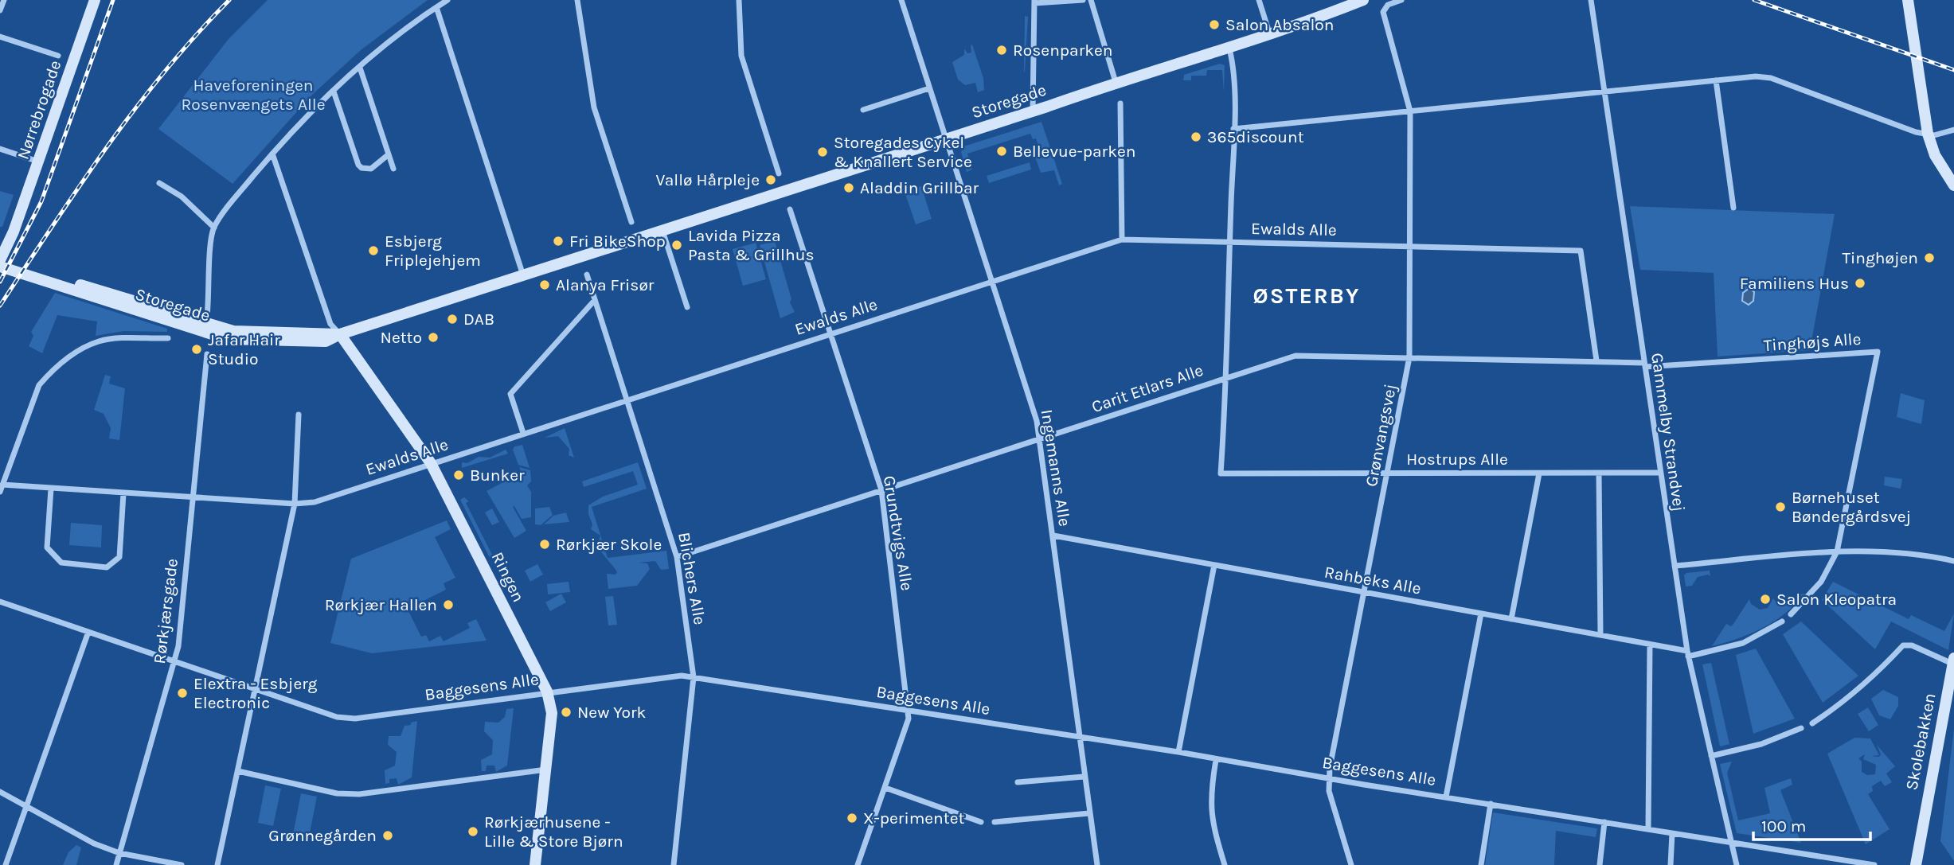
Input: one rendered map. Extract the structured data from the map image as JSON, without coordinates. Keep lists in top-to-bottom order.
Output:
{
  "streets": {
    "street": [
      "Storegade",
      "Nørrebrogade",
      "Ewalds Alle",
      "Tinghøjs Alle",
      "Carit Etlars Alle",
      "Gammelby Strandvej",
      "Grønvangsvej",
      "Hostrups Alle",
      "Ingemanns Alle",
      "Grundtvigs Alle",
      "Ringen",
      "Blichers Alle",
      "Rahbeks Alle",
      "Rørkjærsgade",
      "Baggesens Alle",
      "Skolebakken"
    ]
  },
  "crossings": [
    ["Storegade", "Nørrebrogade"],
    ["Storegade", "Ingemanns Alle"],
    ["Storegade", "Ringen"],
    ["Ewalds Alle", "Carit Etlars Alle"],
    ["Ewalds Alle", "Grønvangsvej"],
    ["Ewalds Alle", "Ingemanns Alle"],
    ["Ewalds Alle", "Grundtvigs Alle"],
    ["Ewalds Alle", "Ringen"],
    ["Ewalds Alle", "Blichers Alle"],
    ["Ewalds Alle", "Rørkjærsgade"],
    ["Tinghøjs Alle", "Carit Etlars Alle"],
    ["Tinghøjs Alle", "Gammelby Strandvej"],
    ["Carit Etlars Alle", "Gammelby Strandvej"],
    ["Carit Etlars Alle", "Grønvangsvej"],
    ["Carit Etlars Alle", "Hostrups Alle"],
    ["Carit Etlars Alle", "Ingemanns Alle"],
    ["Carit Etlars Alle", "Grundtvigs Alle"],
    ["Carit Etlars Alle", "Blichers Alle"],
    ["Gammelby Strandvej", "Hostrups Alle"],
    ["Gammelby Strandvej", "Rahbeks Alle"],
    ["Gammelby Strandvej", "Baggesens Alle"],
    ["Grønvangsvej", "Hostrups Alle"],
    ["Grønvangsvej", "Rahbeks Alle"],
    ["Grønvangsvej", "Baggesens Alle"],
    ["Ingemanns Alle", "Rahbeks Alle"],
    ["Ingemanns Alle", "Baggesens Alle"],
    ["Grundtvigs Alle", "Baggesens Alle"],
    ["Ringen", "Baggesens Alle"],
    ["Blichers Alle", "Baggesens Alle"],
    ["Rørkjærsgade", "Baggesens Alle"]
  ],
  "districts": ["ØSTERBY"],
  "parks": ["Haveforeningen Rosenvængets Alle"],
  "places": [
    "Salon Absalon",
    "Rosenparken",
    "365discount",
    "Bellevue-parken",
    "Storegades Cykel & Knallert Service",
    "Vallø Hårpleje",
    "Aladdin Grillbar",
    "Fri BikeShop",
    "Lavida Pizza Pasta & Grillhus",
    "Esbjerg Friplejehjem",
    "Tinghøjen",
    "Familiens Hus",
    "Alanya Frisør",
    "DAB",
    "Netto",
    "Jafar Hair Studio",
    "Bunker",
    "Børnehuset Bøndergårdsvej",
    "Rørkjær Skole",
    "Salon Kleopatra",
    "Rørkjær Hallen",
    "Elextra - Esbjerg Electronic",
    "New York",
    "X-perimentet",
    "Rørkjærhusene - Lille & Store Bjørn",
    "Grønnegården"
  ],
  "scale_bar": "100 m"
}
